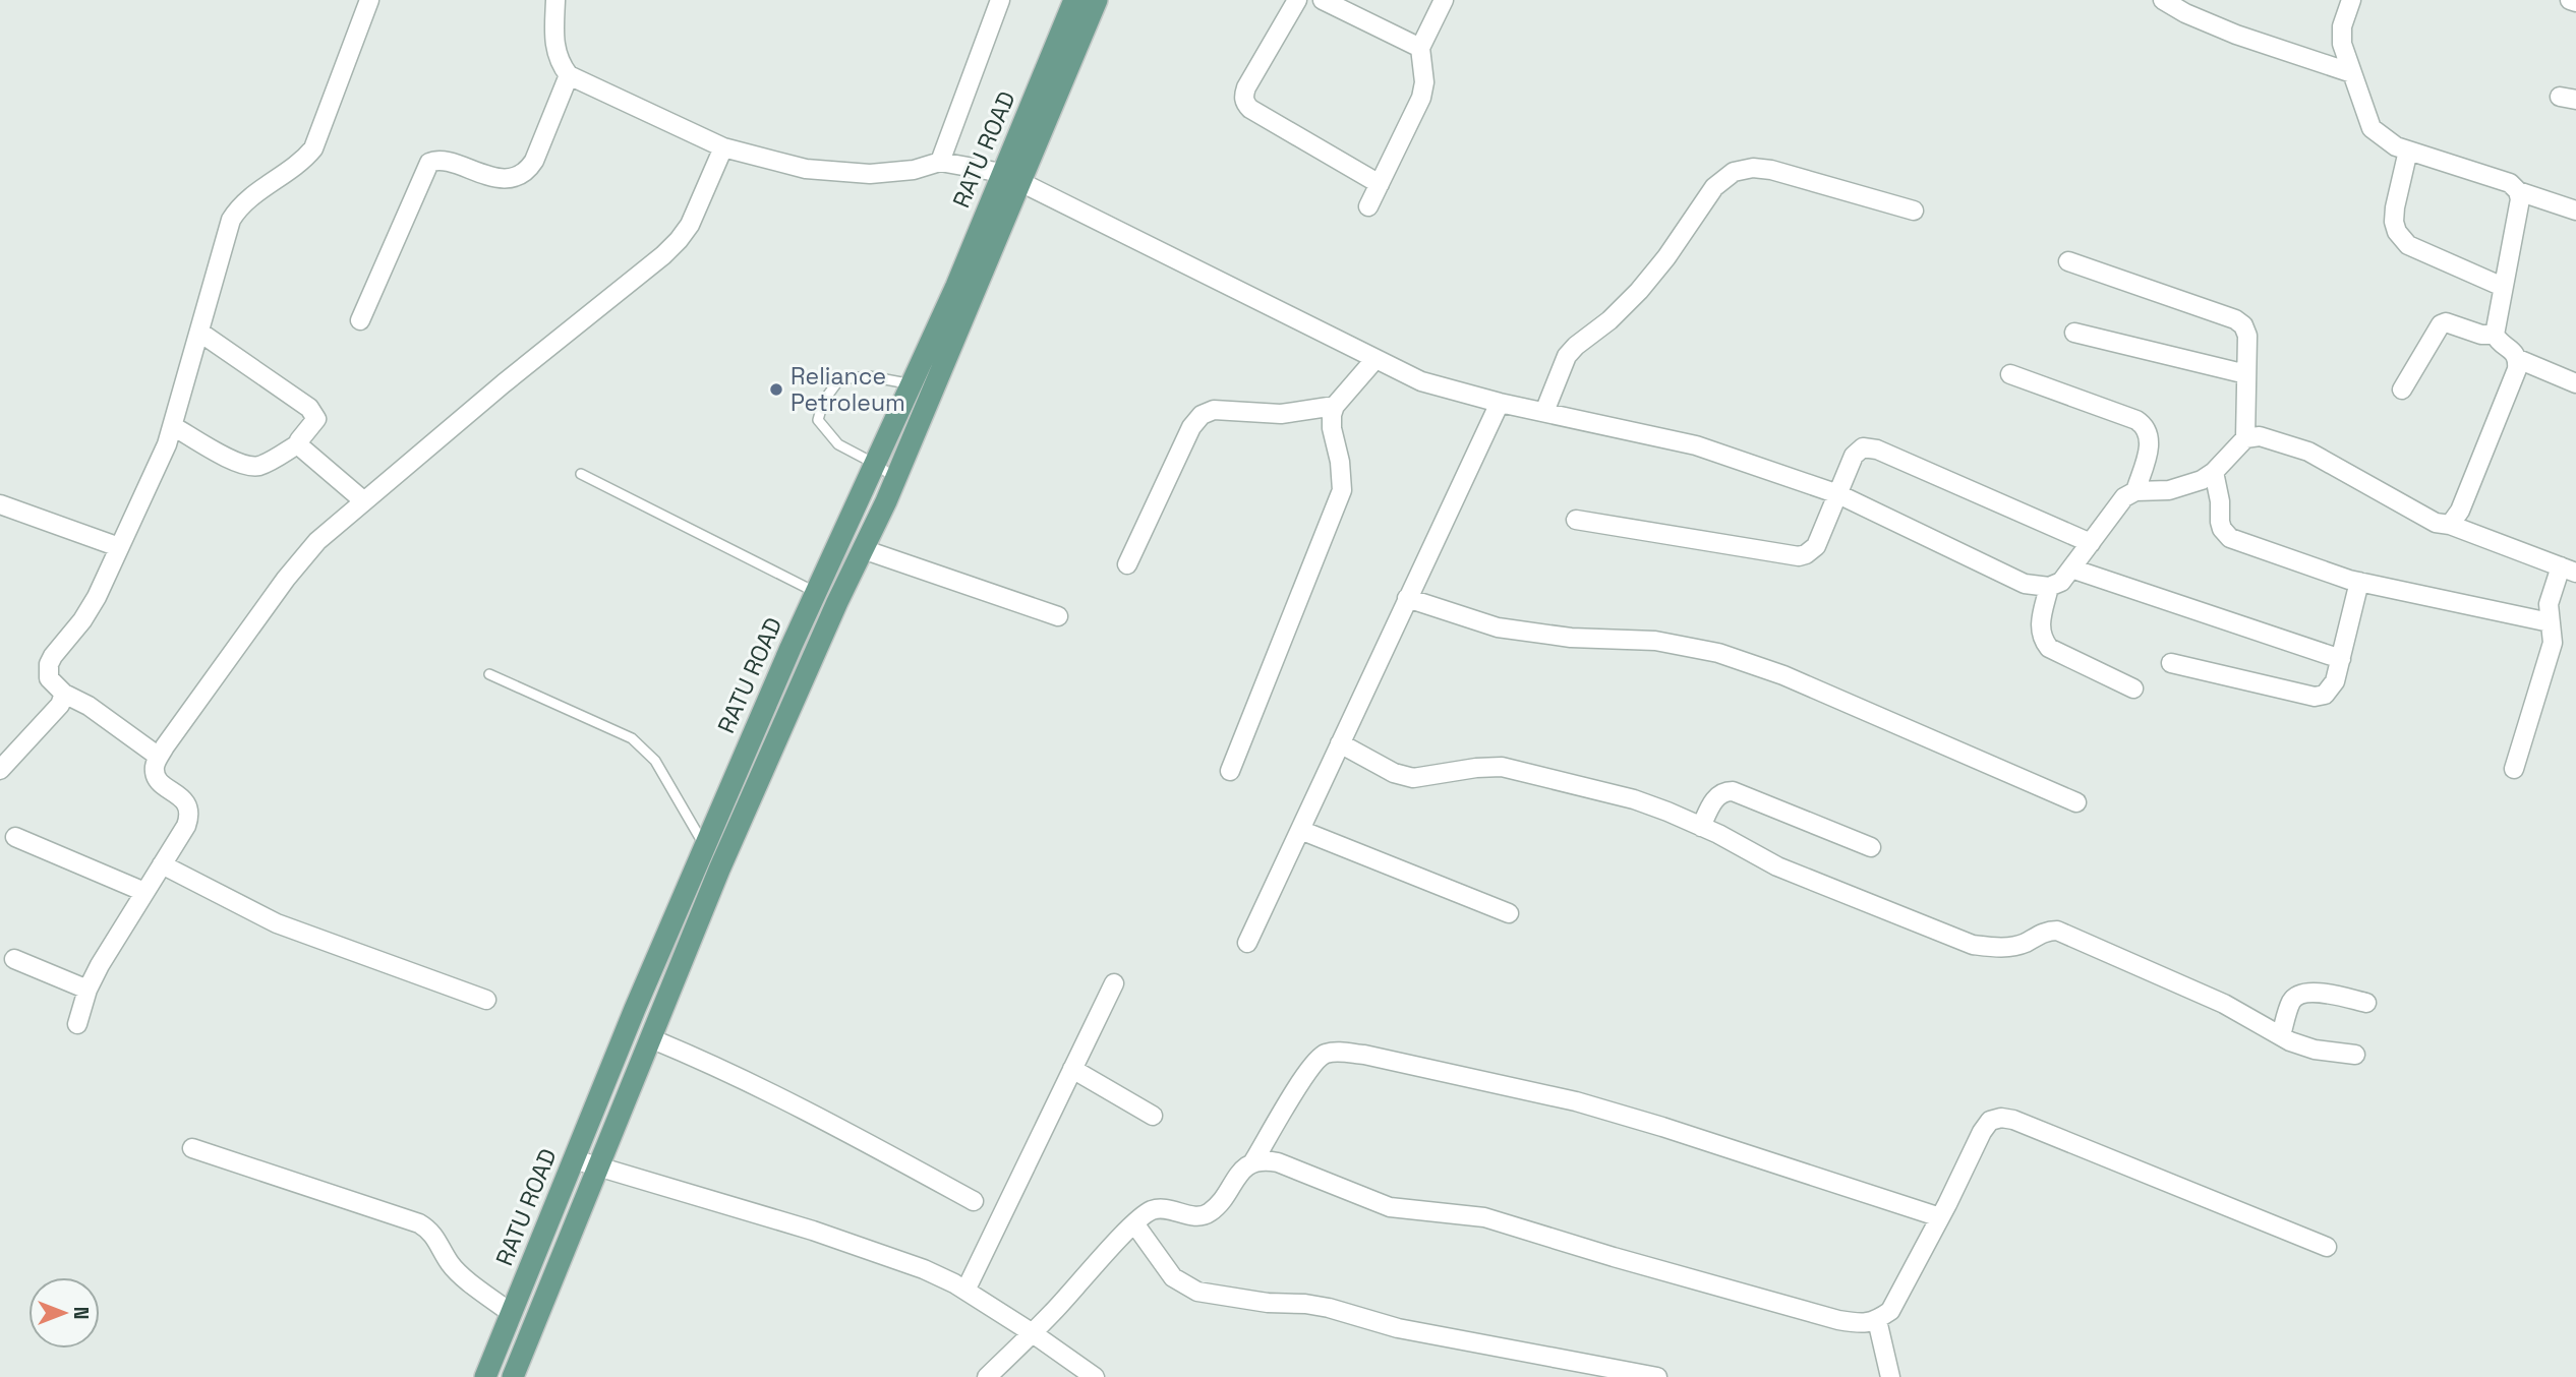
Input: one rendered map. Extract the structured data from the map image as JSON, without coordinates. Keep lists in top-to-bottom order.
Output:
{
  "streets": {
    "main road": ["RATU ROAD"]
  },
  "places": ["Reliance Petroleum"],
  "north": "right"
}
